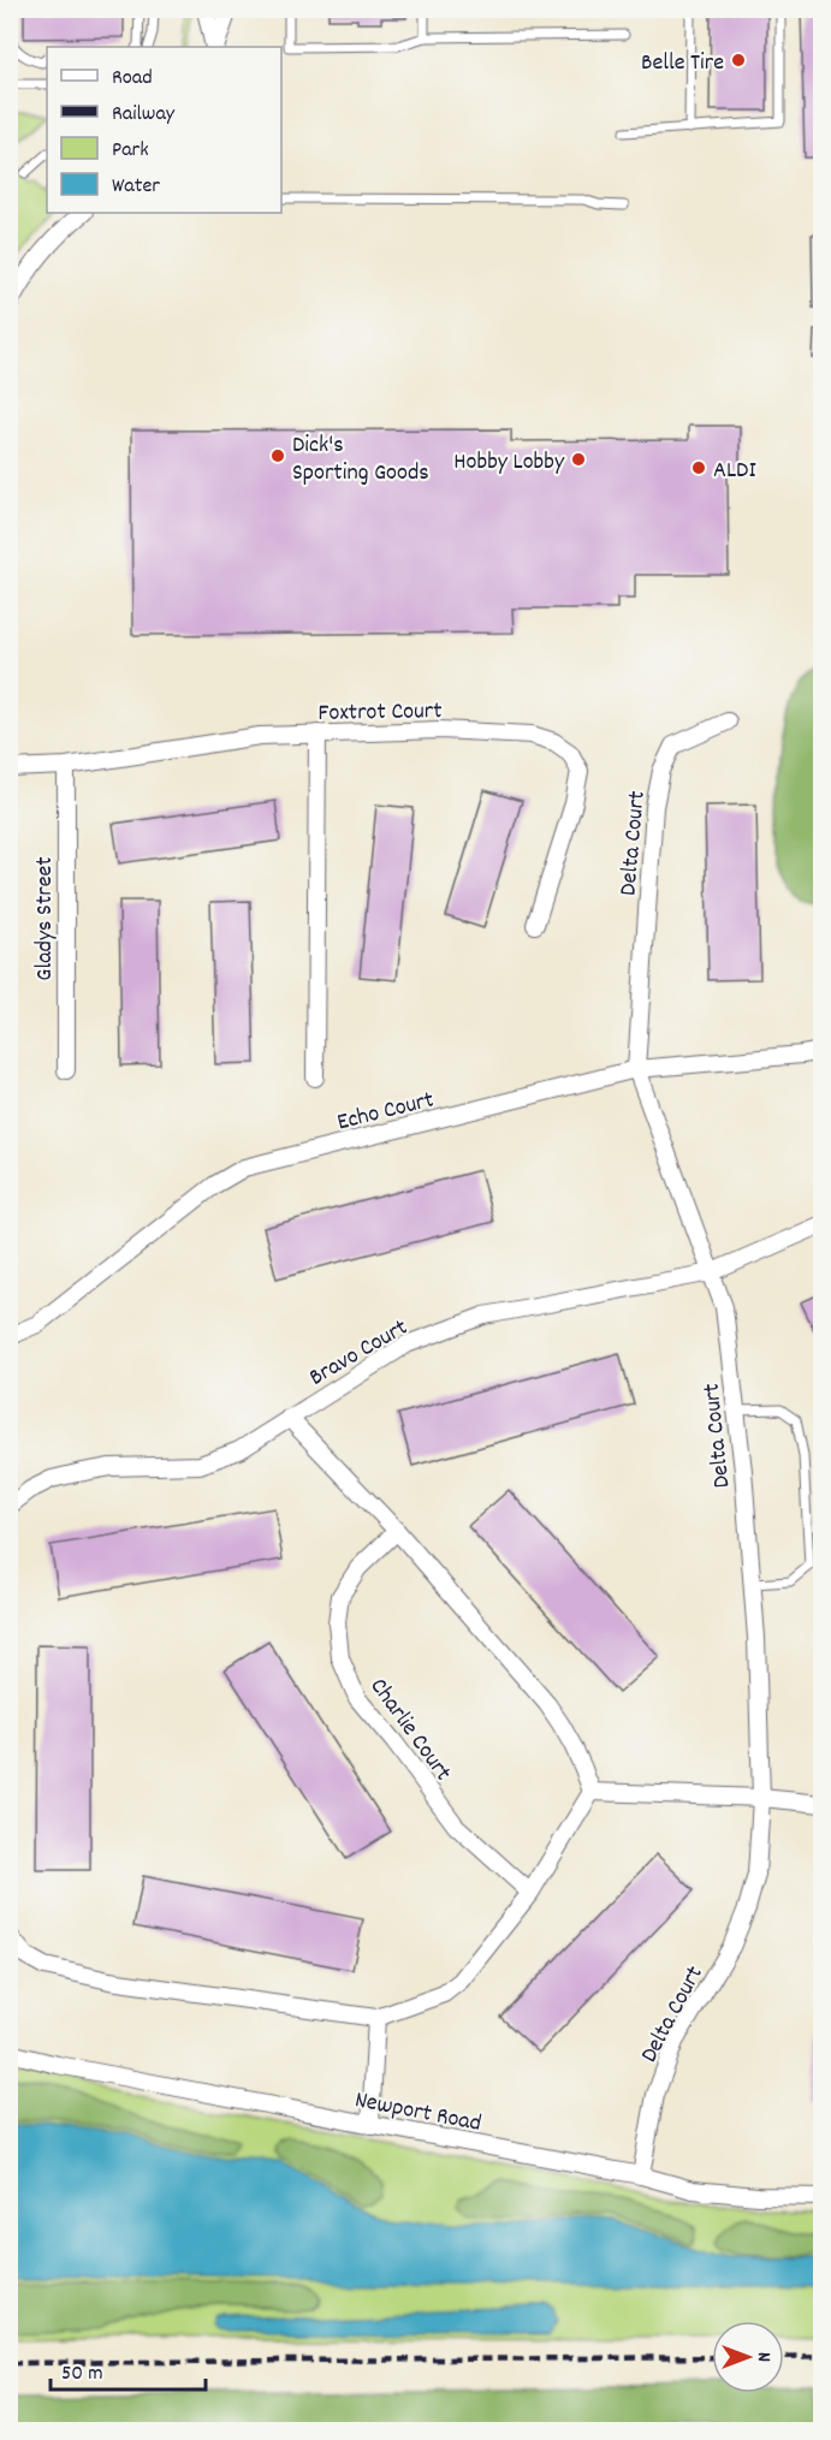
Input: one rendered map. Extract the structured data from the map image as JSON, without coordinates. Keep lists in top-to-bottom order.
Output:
{
  "streets": {
    "street": [
      "Foxtrot Court",
      "Delta Court",
      "Gladys Street",
      "Echo Court",
      "Bravo Court",
      "Charlie Court",
      "Newport Road"
    ]
  },
  "crossings": [
    ["Foxtrot Court", "Gladys Street"],
    ["Foxtrot Court", "Echo Court"],
    ["Delta Court", "Echo Court"],
    ["Delta Court", "Bravo Court"],
    ["Delta Court", "Newport Road"]
  ],
  "places": [
    "Belle Tire",
    "Dick's Sporting Goods",
    "Hobby Lobby",
    "ALDI"
  ],
  "legend": [
    "Road",
    "Railway",
    "Park",
    "Water"
  ],
  "scale_bar": "50 m",
  "north": "right"
}
